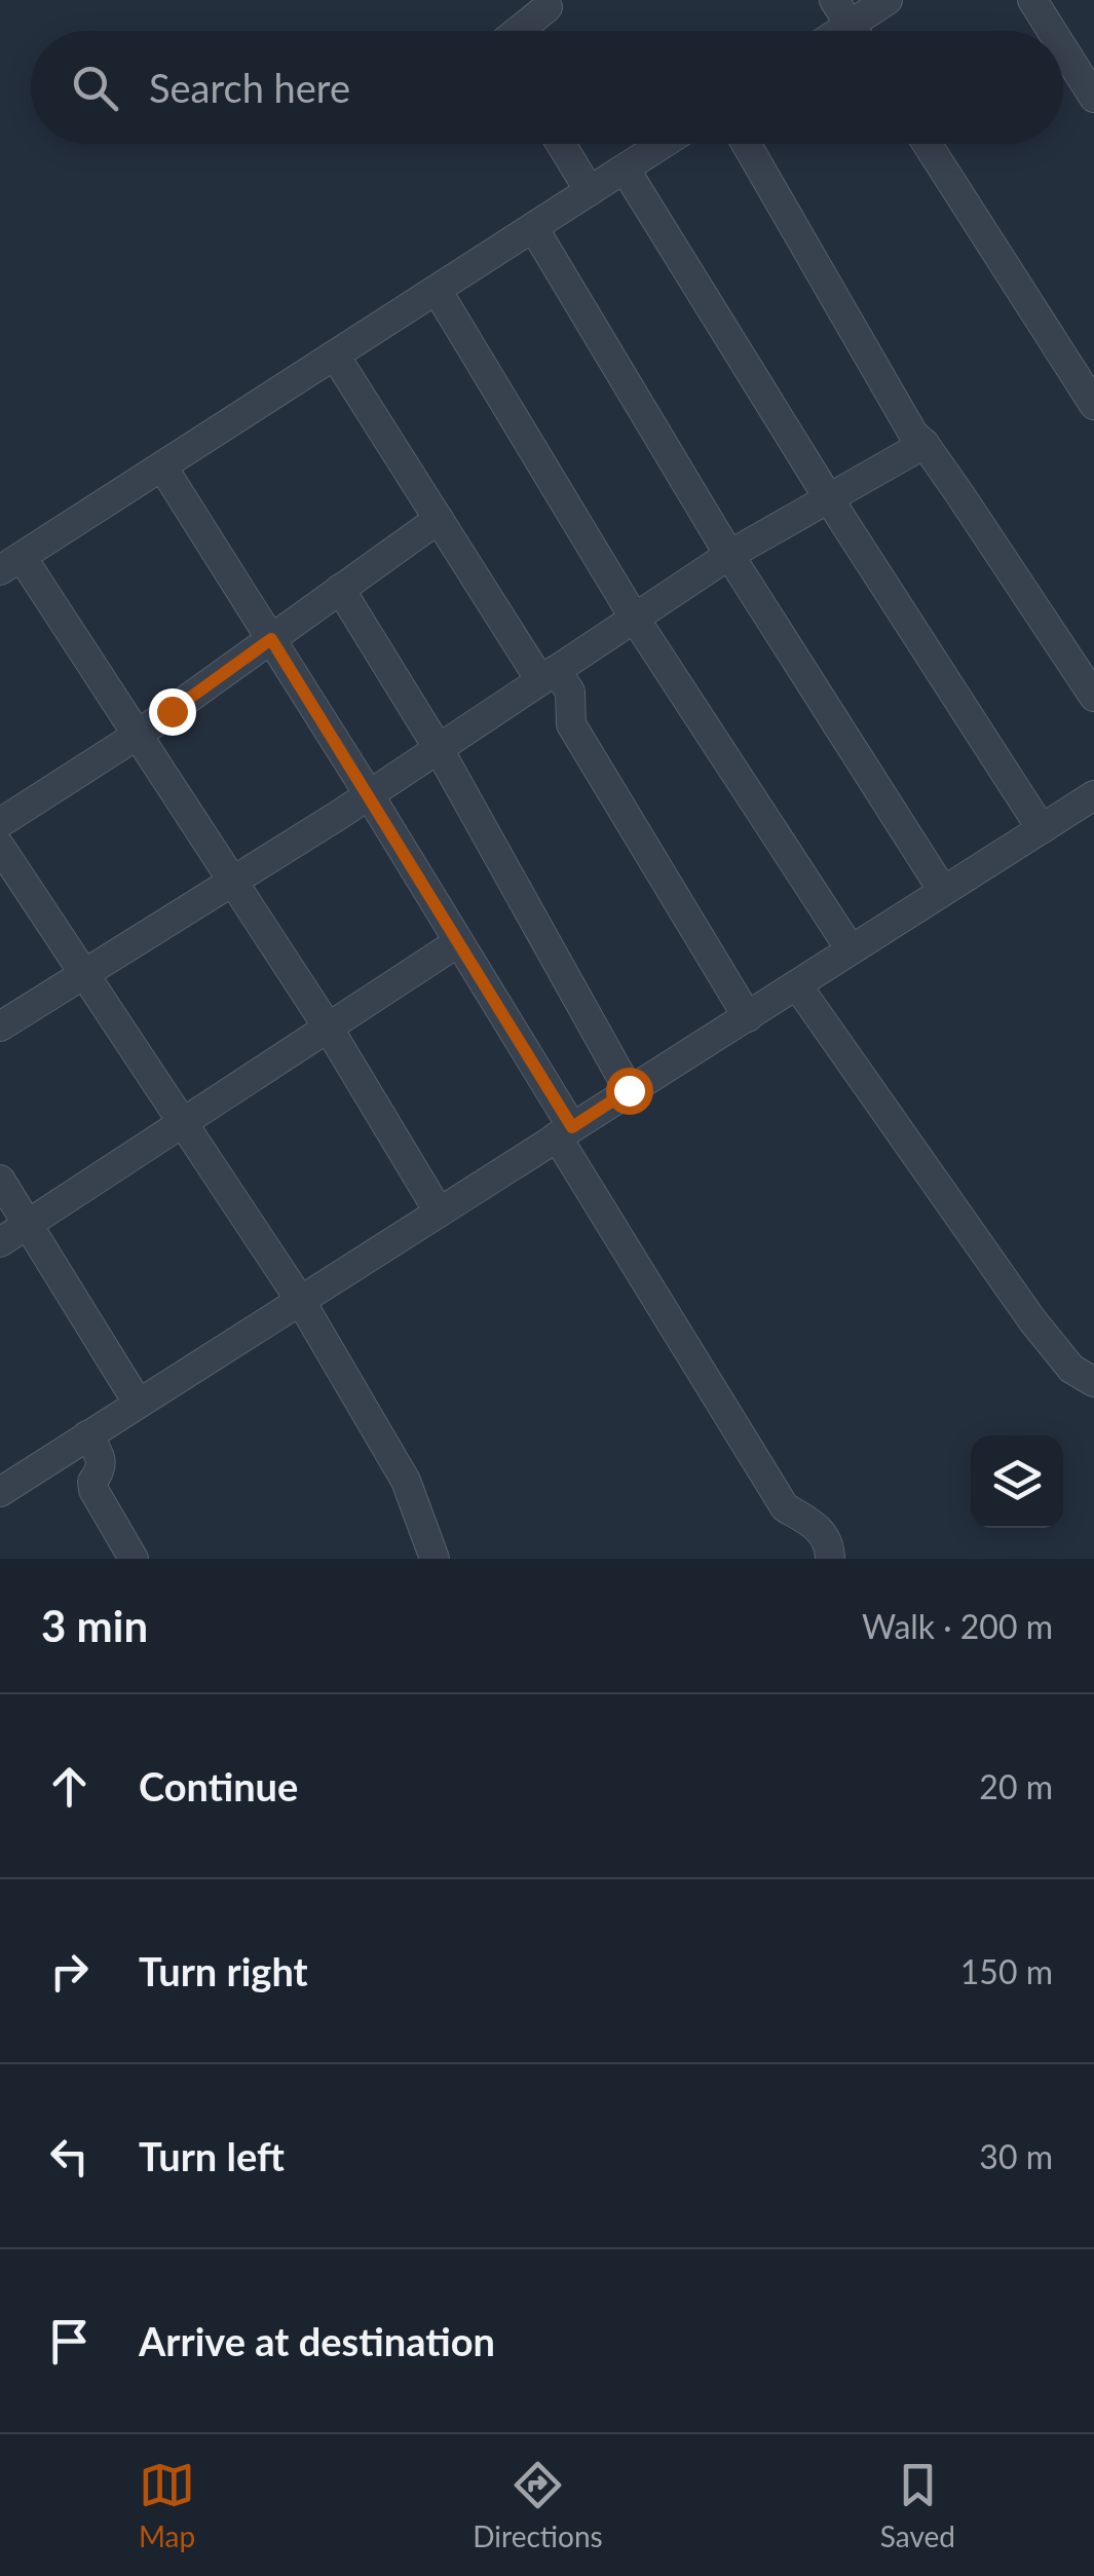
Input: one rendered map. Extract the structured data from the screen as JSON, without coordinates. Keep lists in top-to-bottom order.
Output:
{
  "page": {
    "search": "Search here",
    "heading": ["3 min", "Walk · 200 m"],
    "list": [
      ["Continue", "20 m"],
      ["Turn right", "150 m"],
      ["Turn left", "30 m"],
      "Arrive at destination"
    ],
    "nav": ["Map", "Directions", "Saved"]
  }
}
